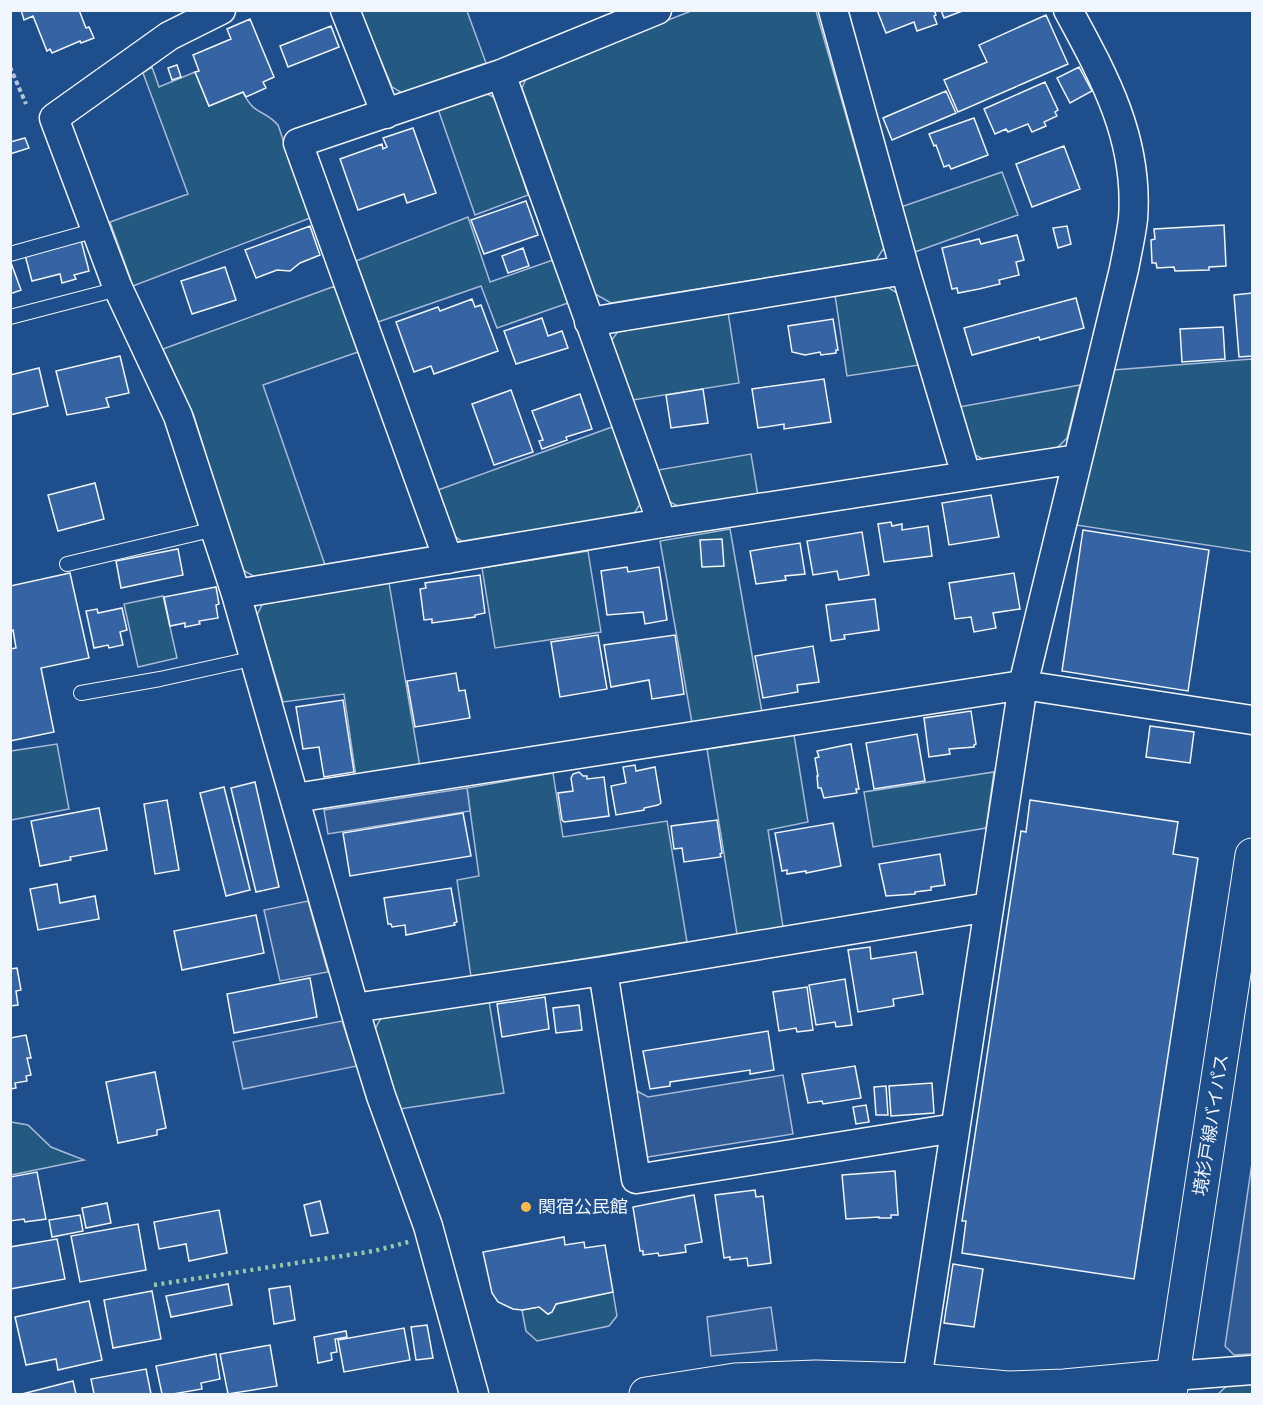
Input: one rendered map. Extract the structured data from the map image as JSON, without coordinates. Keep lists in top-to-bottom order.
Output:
{
  "streets": {
    "street": ["境杉戸線バイパス"]
  },
  "places": ["関宿公民館"]
}
